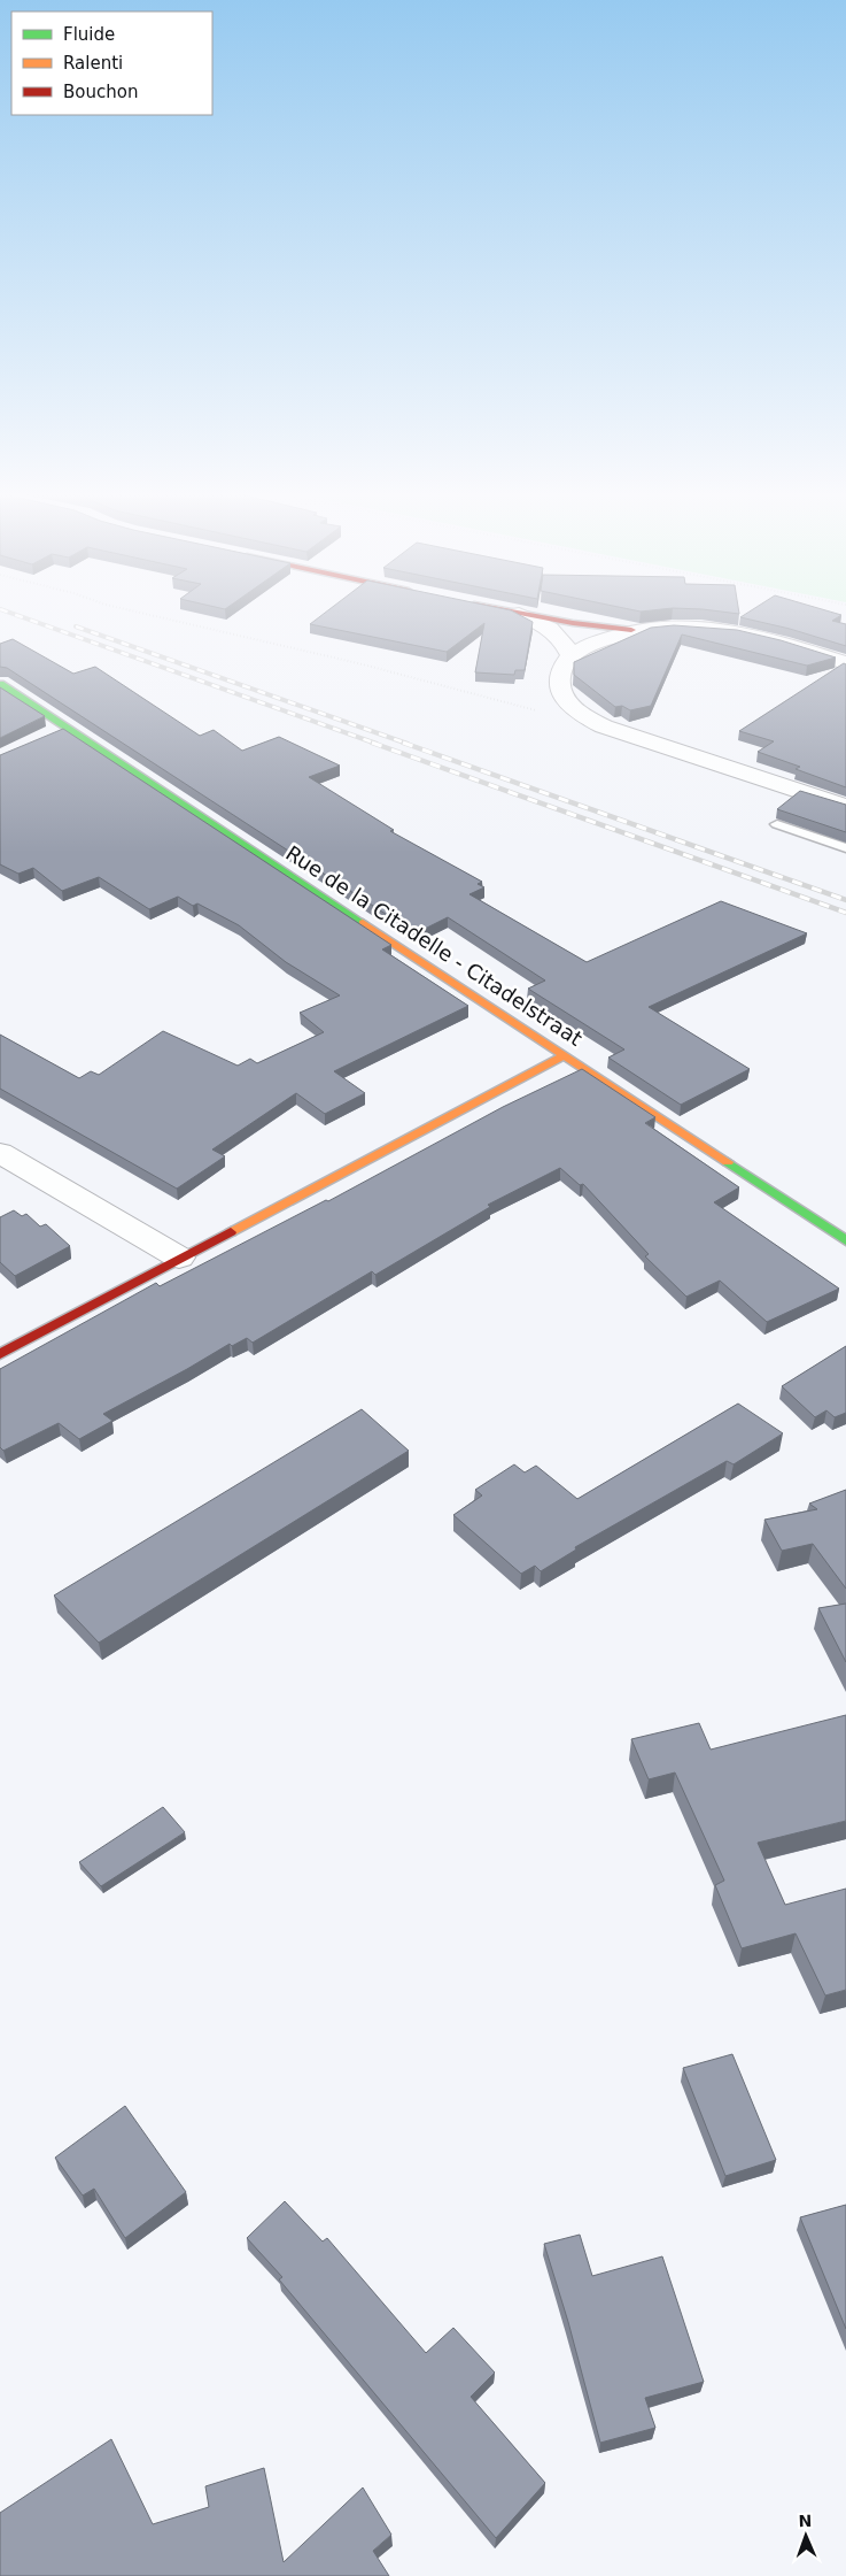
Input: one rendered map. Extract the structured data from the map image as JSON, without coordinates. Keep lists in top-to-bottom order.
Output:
{
  "streets": {
    "street": ["Rue de la Citadelle - Citadelstraat"]
  },
  "legend": ["Fluide", "Ralenti", "Bouchon"],
  "north": "top"
}
